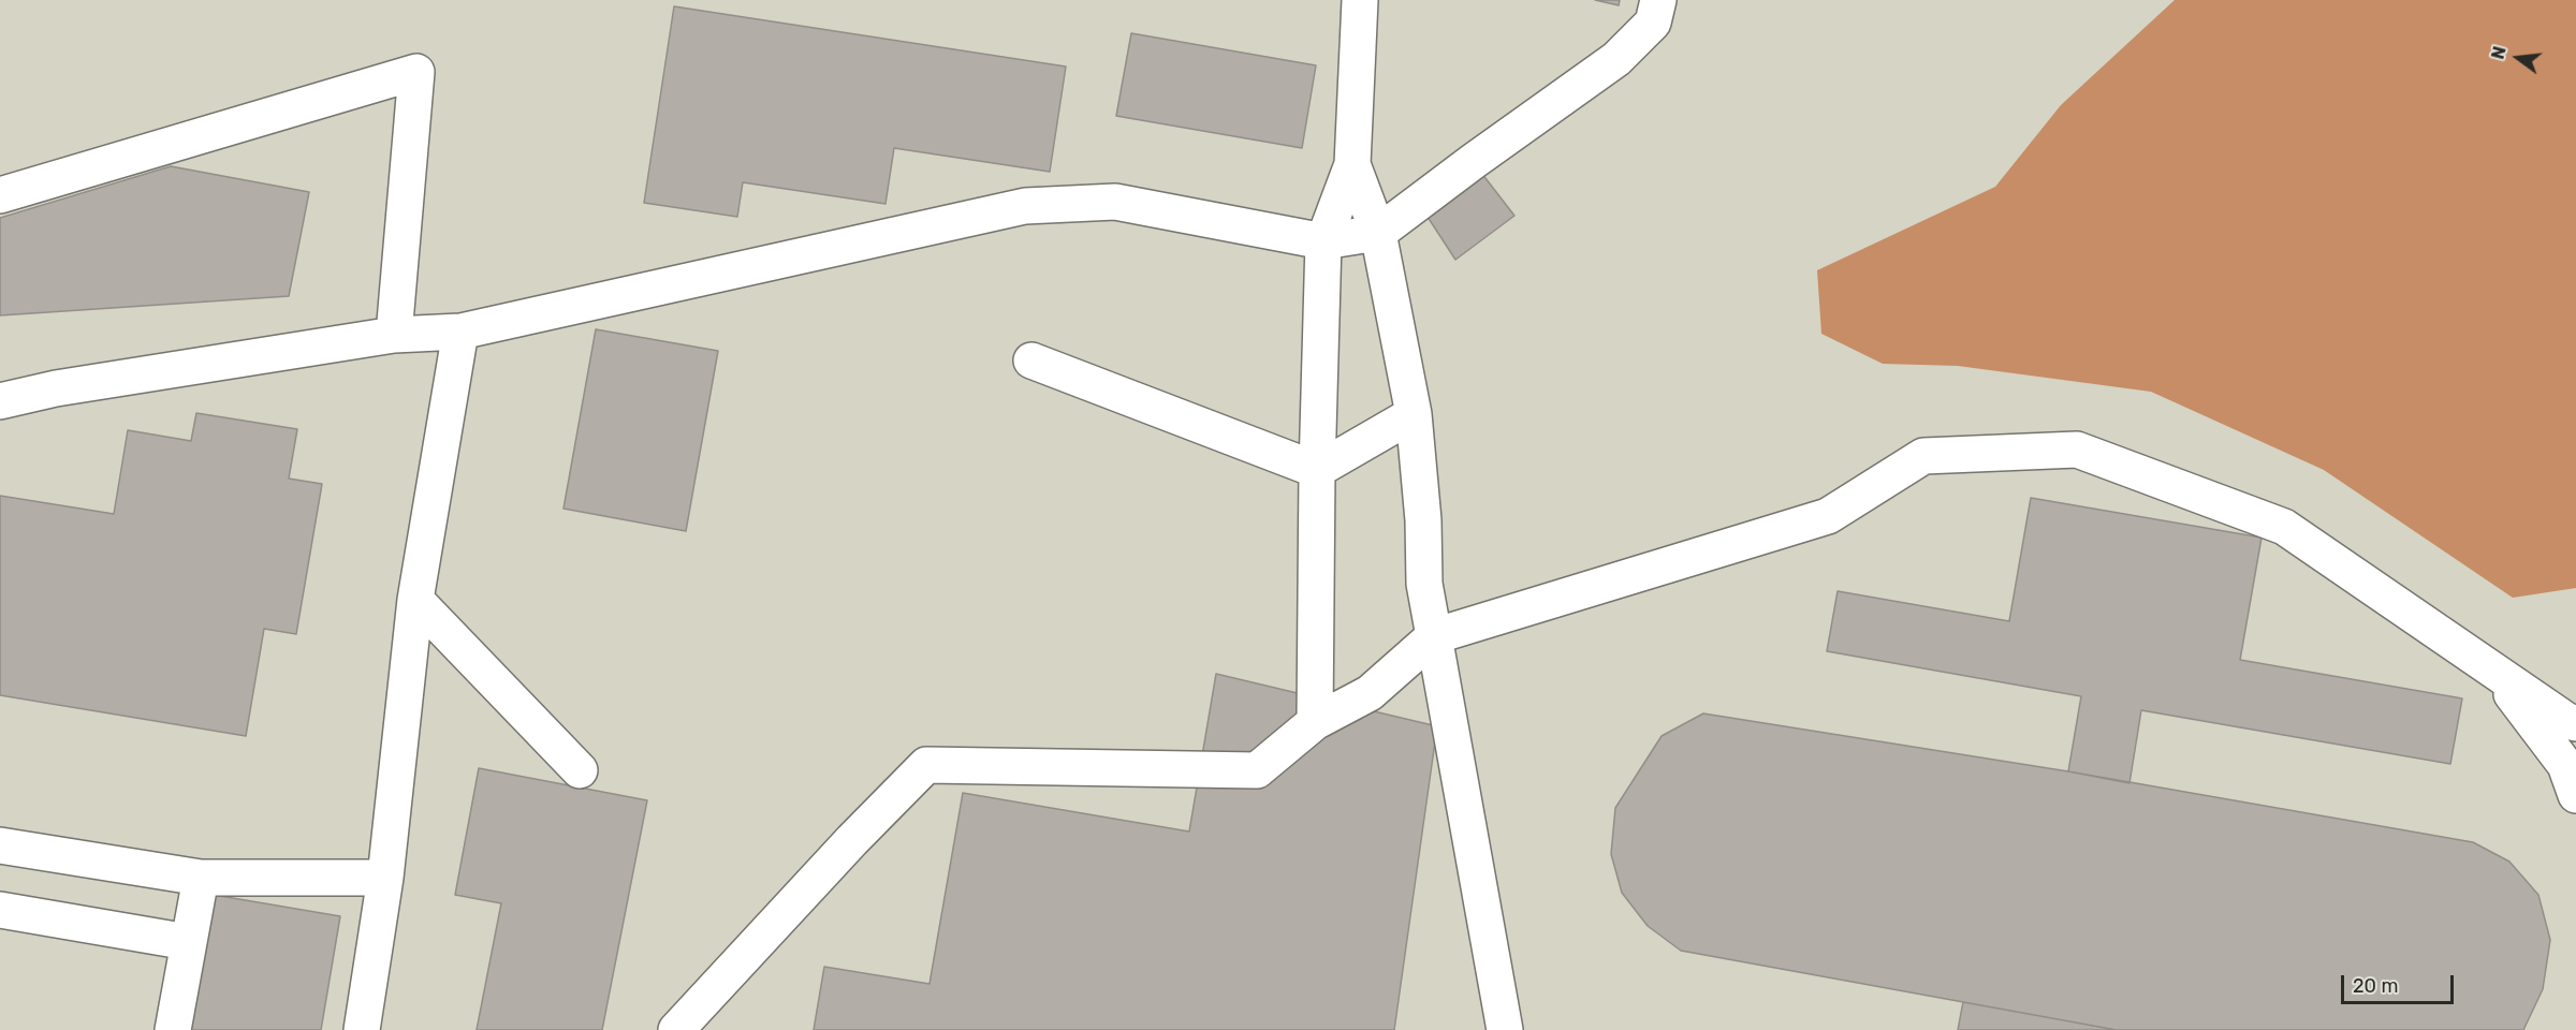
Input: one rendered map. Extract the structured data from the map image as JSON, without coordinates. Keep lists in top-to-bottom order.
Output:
{
  "scale_bar": "20 m",
  "north": "left"
}
